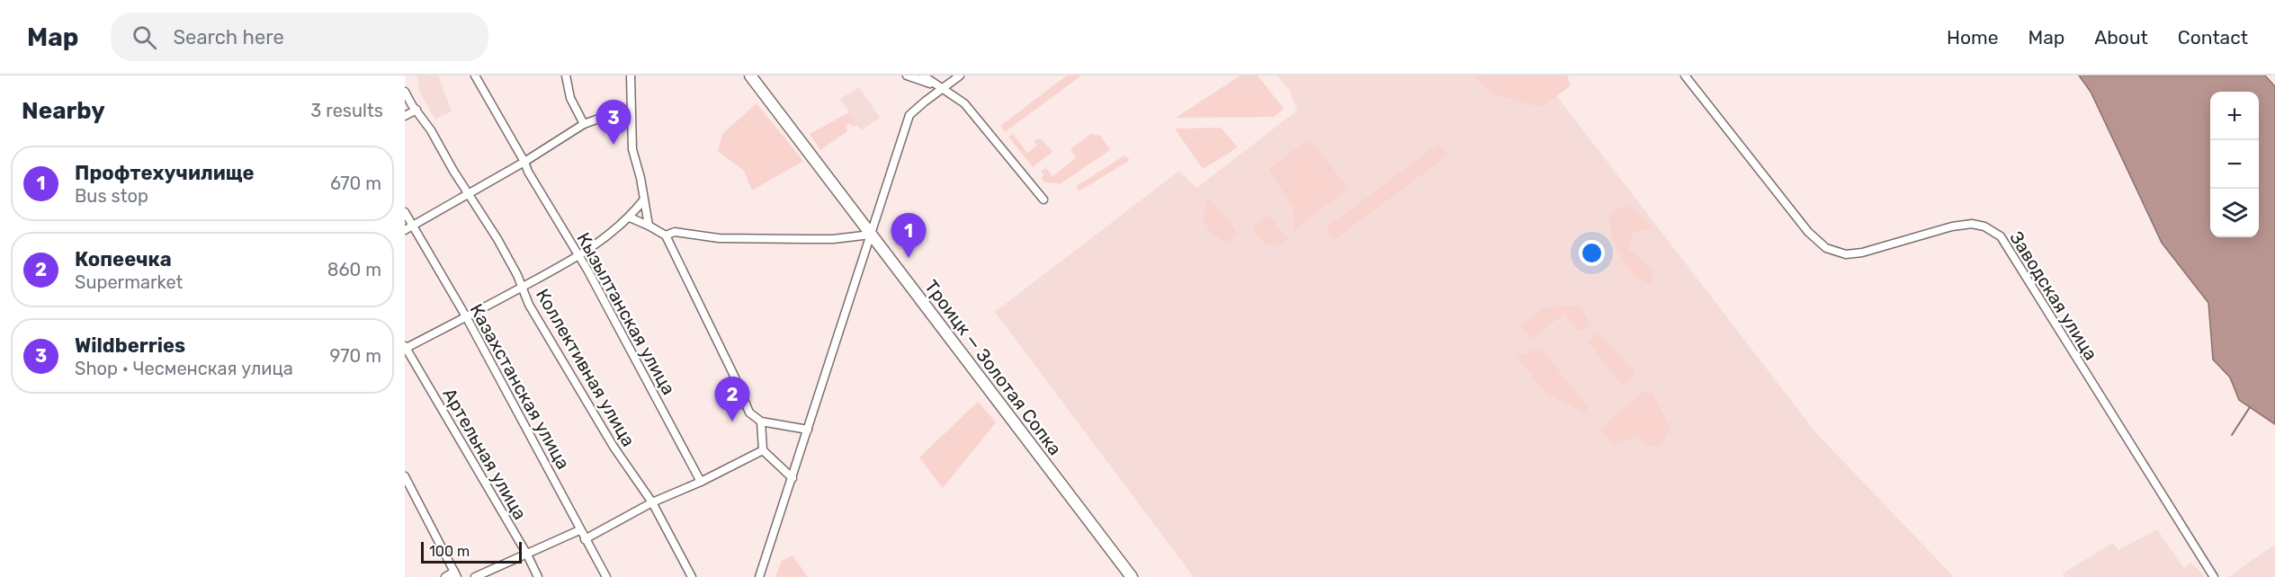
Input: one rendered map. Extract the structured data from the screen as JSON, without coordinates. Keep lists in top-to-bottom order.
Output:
{
  "streets": {
    "street": [
      "Заводская улица",
      "Кызылтанская улица",
      "Коллективная улица",
      "Троицк — Золотая Сопка",
      "Казахстанская улица",
      "Артельная улица"
    ]
  },
  "scale_bar": "100 m",
  "page": {
    "header": "Map",
    "search": "Search here",
    "nav": [
      "Home",
      "Map",
      "About",
      "Contact"
    ],
    "heading": ["Nearby", "3 results"],
    "map_buttons": ["+", "−"],
    "pins": ["3", "1", "2"],
    "list": [
      {
        "mark": "1",
        "name": "Профтехучилище",
        "note": "Bus stop",
        "value": "670 m"
      },
      {
        "mark": "2",
        "name": "Копеечка",
        "note": "Supermarket",
        "value": "860 m"
      },
      {
        "mark": "3",
        "name": "Wildberries",
        "note": "Shop · Чесменская улица",
        "value": "970 m"
      }
    ],
    "scale": "100 m"
  }
}
